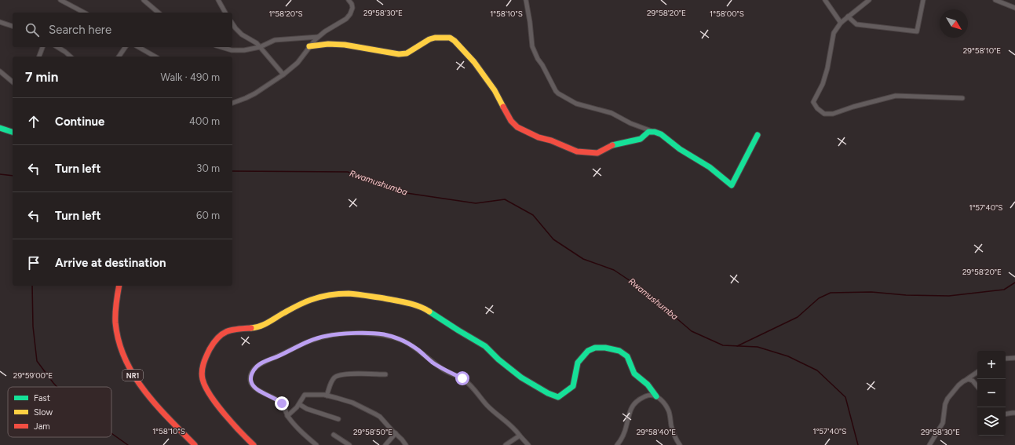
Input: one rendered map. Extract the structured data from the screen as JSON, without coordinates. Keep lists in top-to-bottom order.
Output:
{
  "streets": {
    "main road": ["NR1"]
  },
  "water": ["Rwamushumba"],
  "legend": ["Fast", "Slow", "Jam"],
  "north": "bottom right",
  "page": {
    "search": "Search here",
    "heading": ["7 min", "Walk · 490 m"],
    "list": [
      ["Continue", "400 m"],
      ["Turn left", "30 m"],
      ["Turn left", "60 m"],
      "Arrive at destination"
    ],
    "map_buttons": ["+", "−"]
  },
  "coordinates": [
    "29°58'30\"E",
    "29°58'20\"E",
    "1°58'10\"S",
    "1°58'00\"S",
    "1°58'20\"S",
    "29°58'10\"E",
    "1°57'40\"S",
    "29°59'00\"E",
    "29°58'50\"E",
    "29°58'40\"E"
  ]
}
